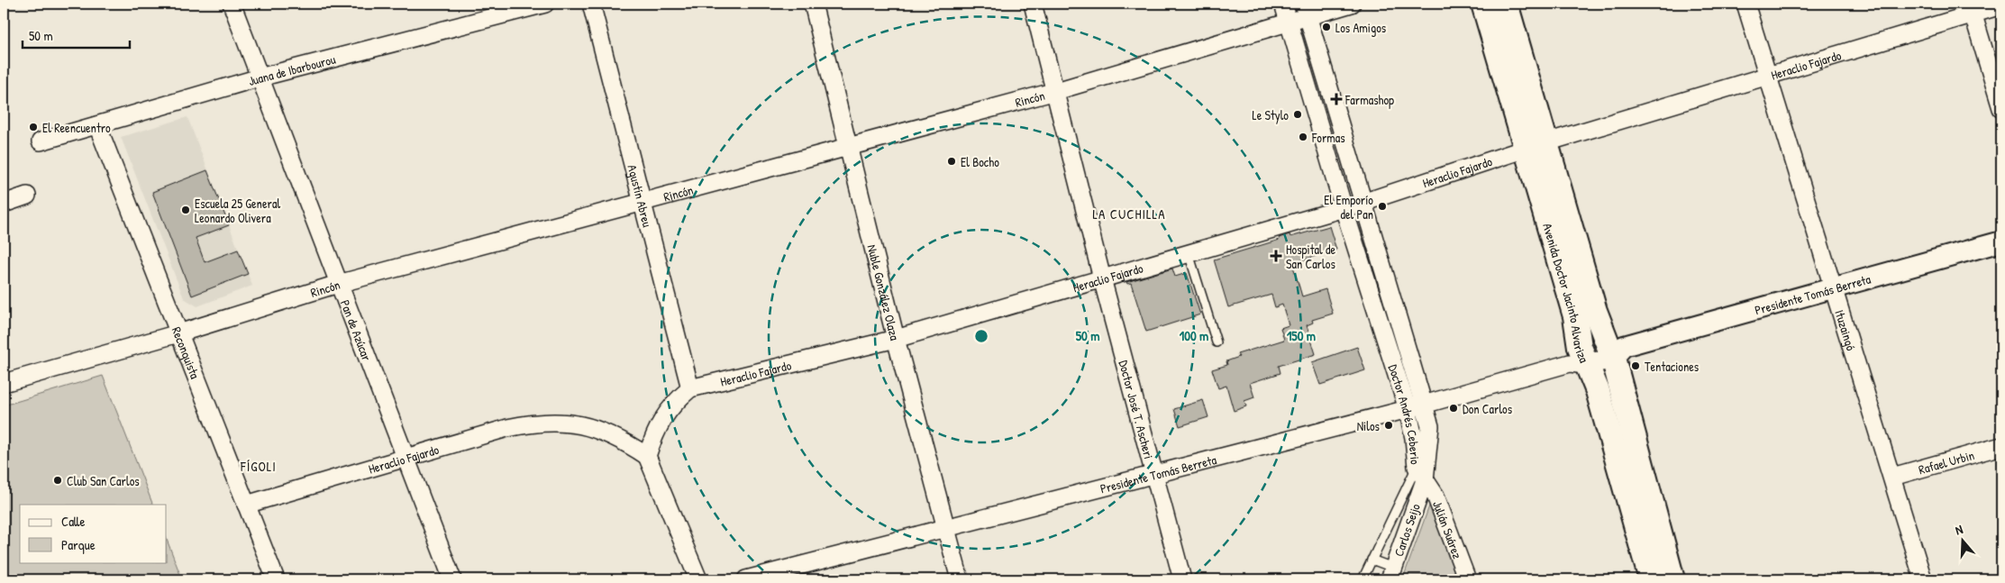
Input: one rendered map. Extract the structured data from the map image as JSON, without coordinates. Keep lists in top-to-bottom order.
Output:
{
  "streets": {
    "main road": ["Avenida Doctor Jacinto Alvariza"],
    "street": [
      "Heraclio Fajardo",
      "Juana de Ibarbourou",
      "Rincón",
      "Agustín Abreu",
      "Nuble González Olaza",
      "Presidente Tomás Berreta",
      "Pan de Azúcar",
      "Ituzaingó",
      "Reconquista",
      "Doctor José T. Ascheri",
      "Doctor Andrés Ceberio",
      "Rafael Urbin",
      "Julián Suárez",
      "Carlos Seijo"
    ]
  },
  "crossings": [
    ["Heraclio Fajardo", "Agustín Abreu"],
    ["Heraclio Fajardo", "Nuble González Olaza"],
    ["Heraclio Fajardo", "Avenida Doctor Jacinto Alvariza"],
    ["Heraclio Fajardo", "Pan de Azúcar"],
    ["Heraclio Fajardo", "Ituzaingó"],
    ["Heraclio Fajardo", "Reconquista"],
    ["Heraclio Fajardo", "Doctor José T. Ascheri"],
    ["Heraclio Fajardo", "Doctor Andrés Ceberio"],
    ["Juana de Ibarbourou", "Pan de Azúcar"],
    ["Juana de Ibarbourou", "Reconquista"],
    ["Rincón", "Agustín Abreu"],
    ["Rincón", "Nuble González Olaza"],
    ["Rincón", "Pan de Azúcar"],
    ["Rincón", "Reconquista"],
    ["Rincón", "Doctor José T. Ascheri"],
    ["Rincón", "Doctor Andrés Ceberio"],
    ["Nuble González Olaza", "Presidente Tomás Berreta"],
    ["Avenida Doctor Jacinto Alvariza", "Presidente Tomás Berreta"],
    ["Presidente Tomás Berreta", "Ituzaingó"],
    ["Presidente Tomás Berreta", "Doctor José T. Ascheri"],
    ["Presidente Tomás Berreta", "Doctor Andrés Ceberio"],
    ["Ituzaingó", "Rafael Urbin"],
    ["Doctor Andrés Ceberio", "Julián Suárez"],
    ["Doctor Andrés Ceberio", "Carlos Seijo"],
    ["Julián Suárez", "Carlos Seijo"]
  ],
  "districts": ["LA CUCHILLA", "FÍGOLI"],
  "places": {
    "other": [
      "Los Amigos",
      "Le Stylo",
      "El Reencuentro",
      "Formas",
      "El Bocho",
      "El Emporío del Pan",
      "Escuela 25 General Leonardo Olivera",
      "Tentaciones",
      "Don Carlos",
      "Nilos",
      "Club San Carlos"
    ],
    "health": ["Farmashop", "Hospital de San Carlos"]
  },
  "legend": ["Calle", "Parque"],
  "scale_bar": "50 m",
  "north": "top",
  "rings": ["50 m", "100 m", "150 m"]
}
